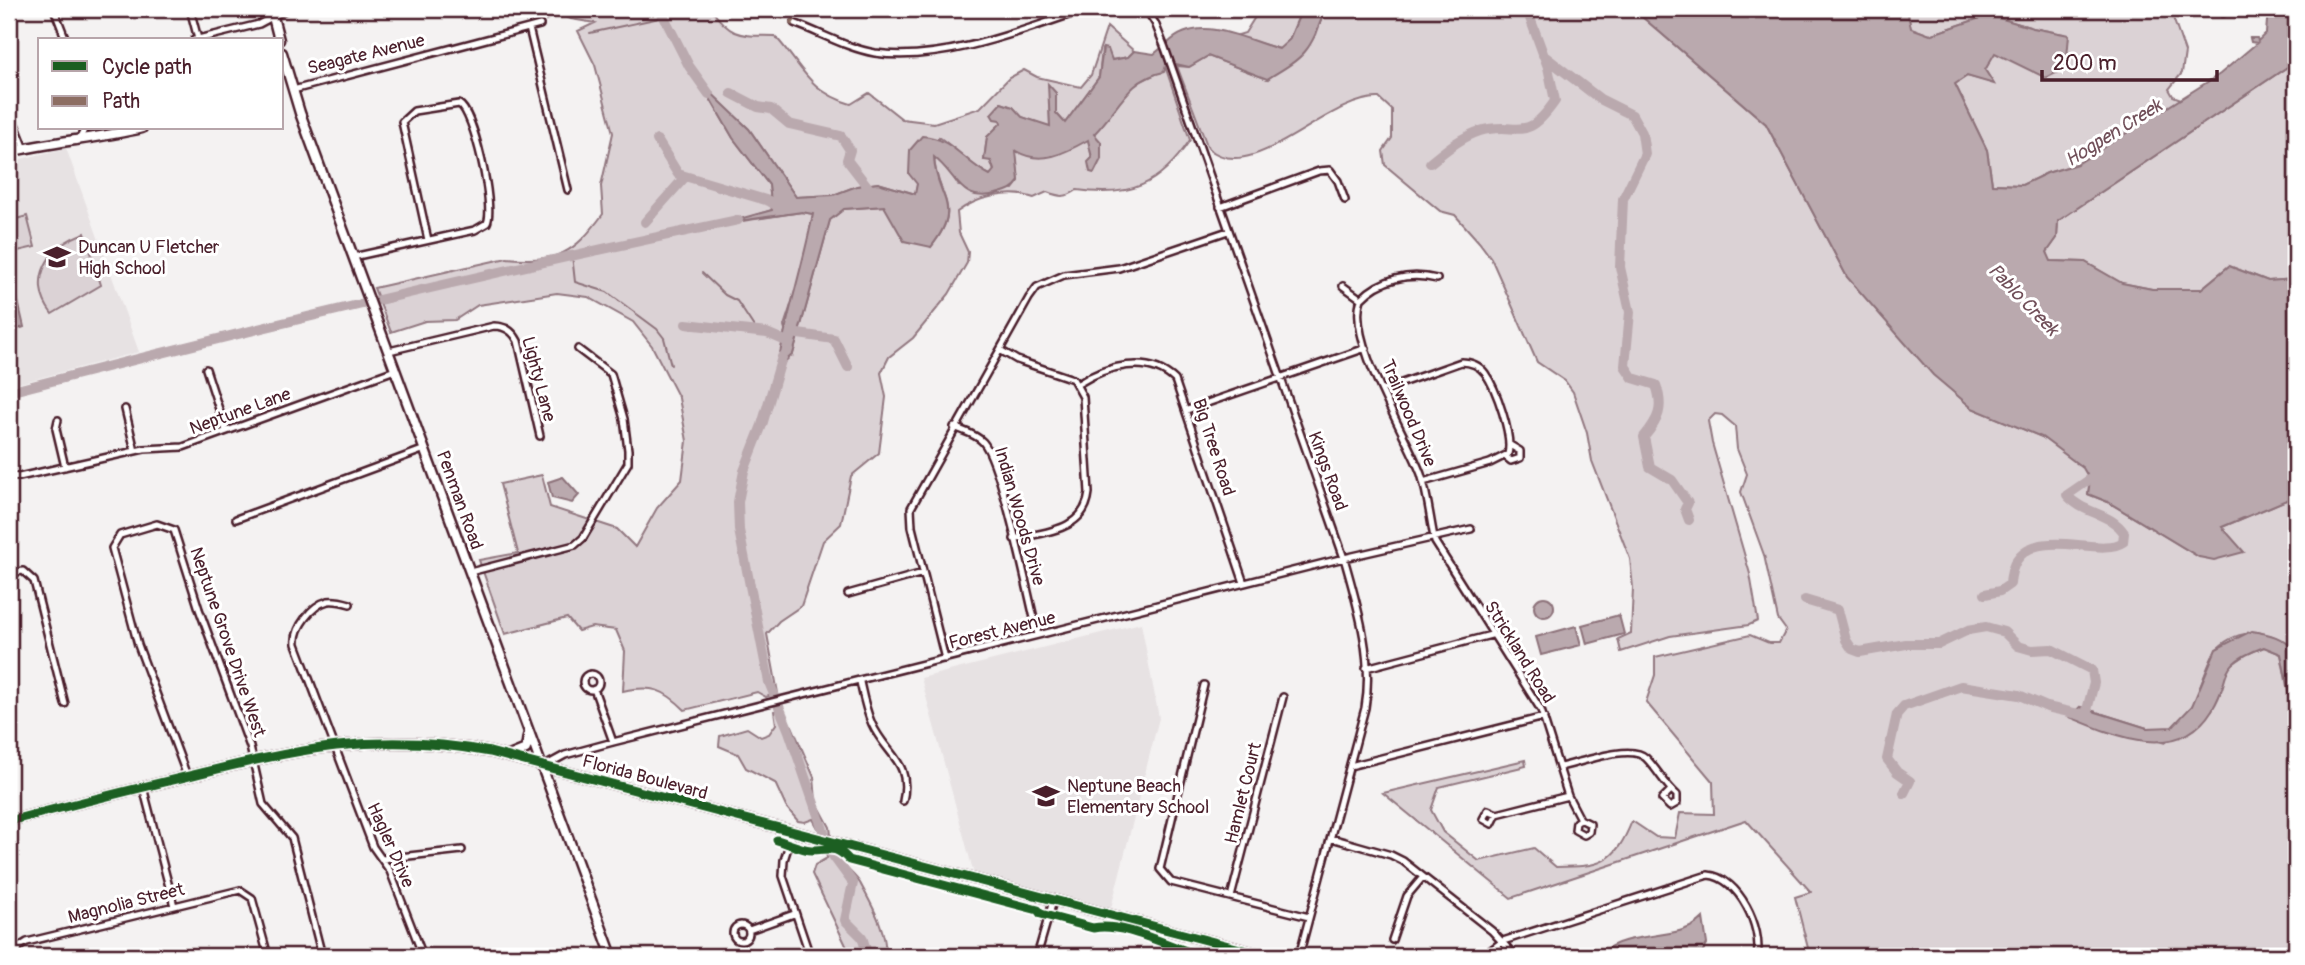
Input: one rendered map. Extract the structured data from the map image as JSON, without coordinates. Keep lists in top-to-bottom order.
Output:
{
  "streets": {
    "street": [
      "Seagate Avenue",
      "Lighty Lane",
      "Neptune Lane",
      "Trailwood Drive",
      "Big Tree Road",
      "Kings Road",
      "Penman Road",
      "Indian Woods Drive",
      "Forest Avenue",
      "Neptune Grove Drive West",
      "Strickland Road",
      "Florida Boulevard",
      "Hamlet Court",
      "Hagler Drive",
      "Magnolia Street"
    ]
  },
  "crossings": [
    ["Seagate Avenue", "Penman Road"],
    ["Lighty Lane", "Penman Road"],
    ["Neptune Lane", "Penman Road"],
    ["Trailwood Drive", "Forest Avenue"],
    ["Trailwood Drive", "Strickland Road"],
    ["Big Tree Road", "Forest Avenue"],
    ["Kings Road", "Forest Avenue"],
    ["Kings Road", "Strickland Road"],
    ["Penman Road", "Forest Avenue"],
    ["Penman Road", "Florida Boulevard"],
    ["Indian Woods Drive", "Forest Avenue"],
    ["Forest Avenue", "Strickland Road"],
    ["Forest Avenue", "Florida Boulevard"],
    ["Neptune Grove Drive West", "Florida Boulevard"],
    ["Florida Boulevard", "Hagler Drive"]
  ],
  "water": ["Hogpen Creek", "Pablo Creek"],
  "places": {
    "school or university": ["Duncan U Fletcher High School", "Neptune Beach Elementary School"]
  },
  "legend": ["Cycle path", "Path"],
  "scale_bar": "200 m"
}
